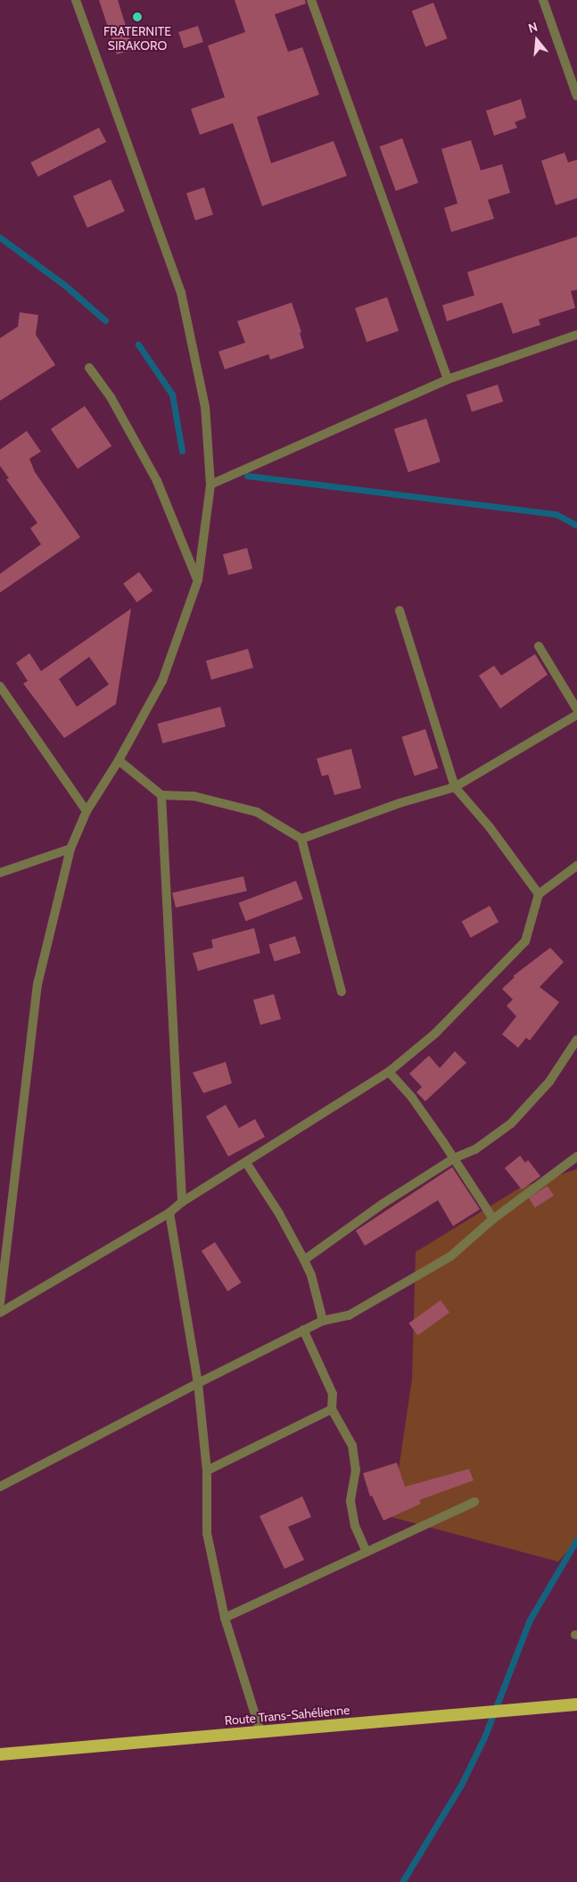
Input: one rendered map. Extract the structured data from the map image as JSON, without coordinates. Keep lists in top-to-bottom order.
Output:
{
  "streets": {
    "highway": ["Route Trans-Sahélienne"]
  },
  "places": ["FRATERNITE SIRAKORO"],
  "north": "top"
}
